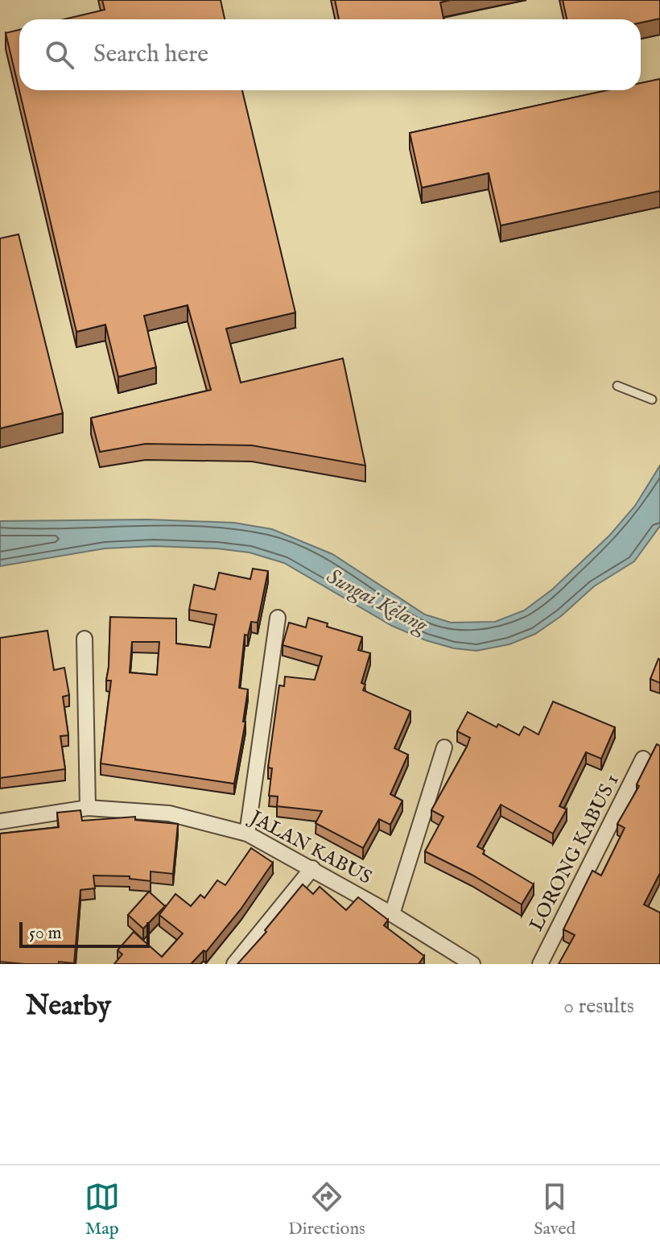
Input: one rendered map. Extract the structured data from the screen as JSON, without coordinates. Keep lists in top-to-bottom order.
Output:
{
  "streets": {
    "street": ["JALAN KABUS", "LORONG KABUS 1"]
  },
  "water": ["Sungai Kelang"],
  "scale_bar": "50 m",
  "page": {
    "search": "Search here",
    "scale": "50 m",
    "heading": ["Nearby", "0 results"],
    "nav": ["Map", "Directions", "Saved"]
  }
}
